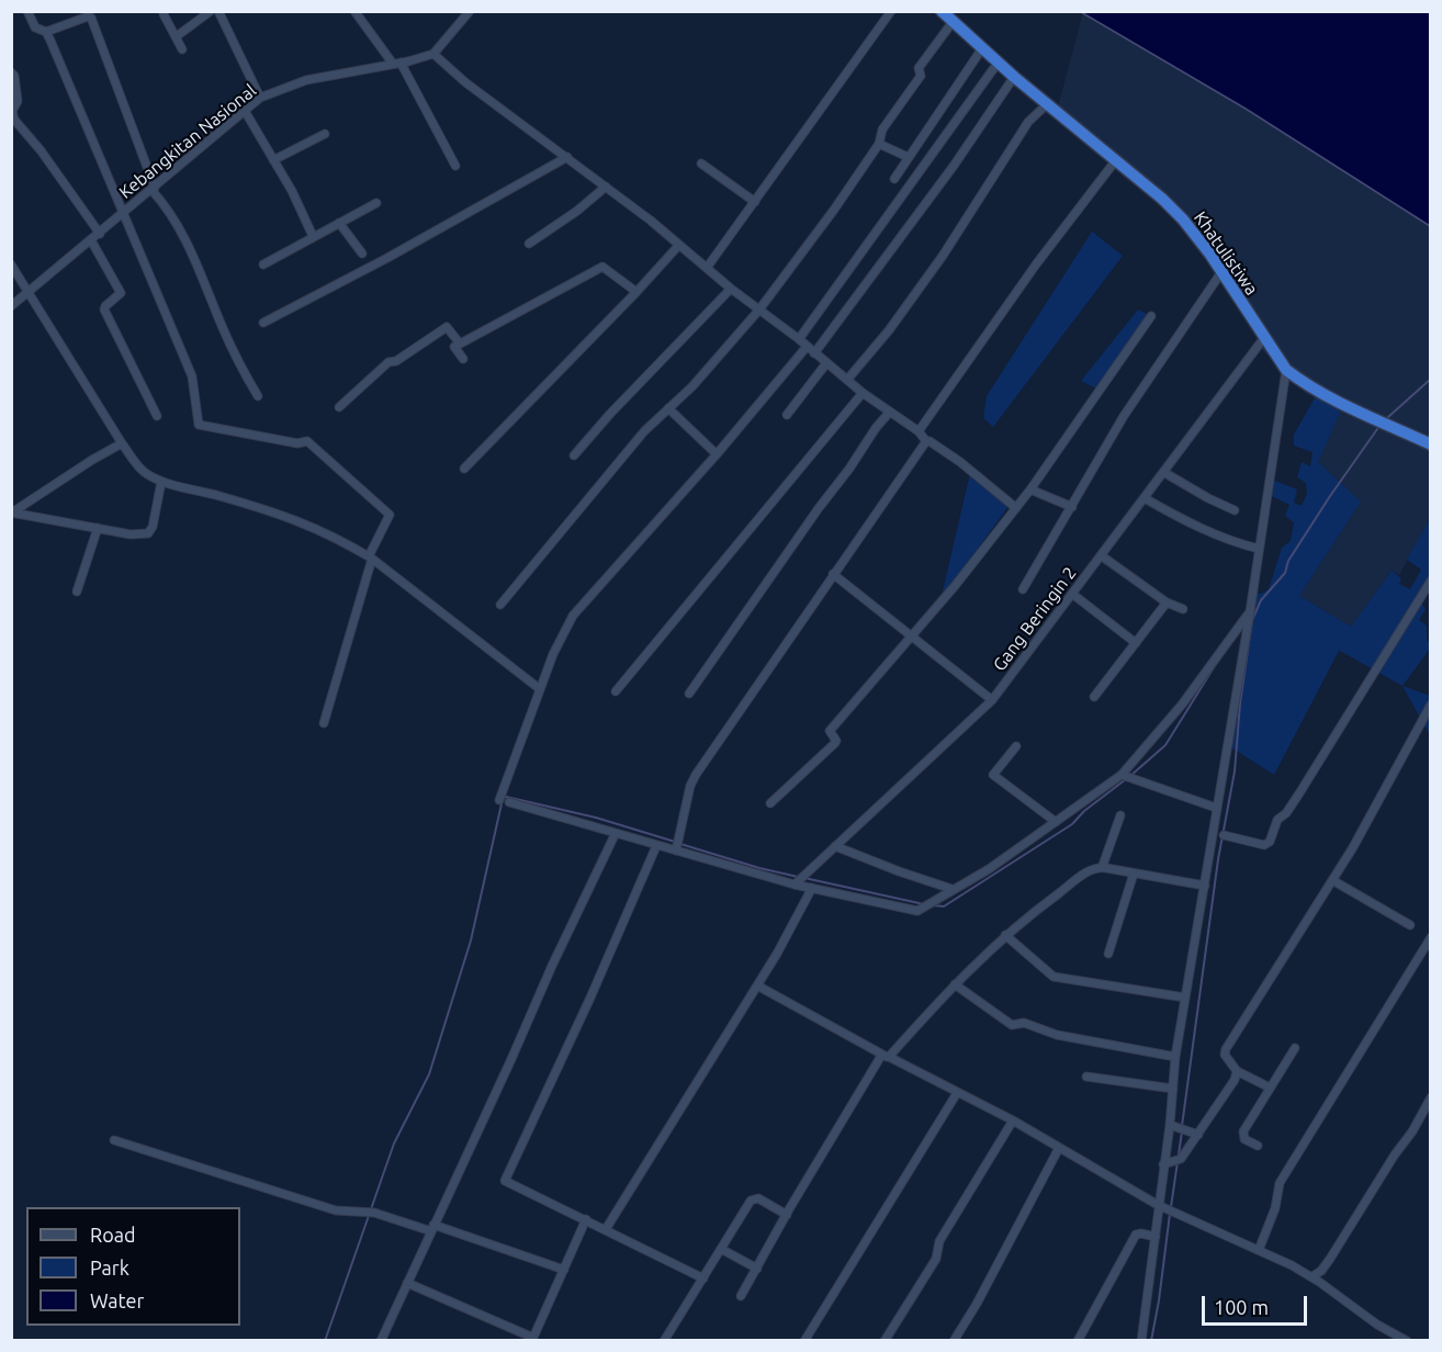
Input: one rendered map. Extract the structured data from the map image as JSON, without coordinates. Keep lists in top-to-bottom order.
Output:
{
  "streets": {
    "highway": ["Khatulistiwa"],
    "street": ["Kebangkitan Nasional", "Gang Beringin 2"]
  },
  "crossings": [
    ["Khatulistiwa", "Gang Beringin 2"]
  ],
  "legend": ["Road", "Park", "Water"],
  "scale_bar": "100 m"
}
